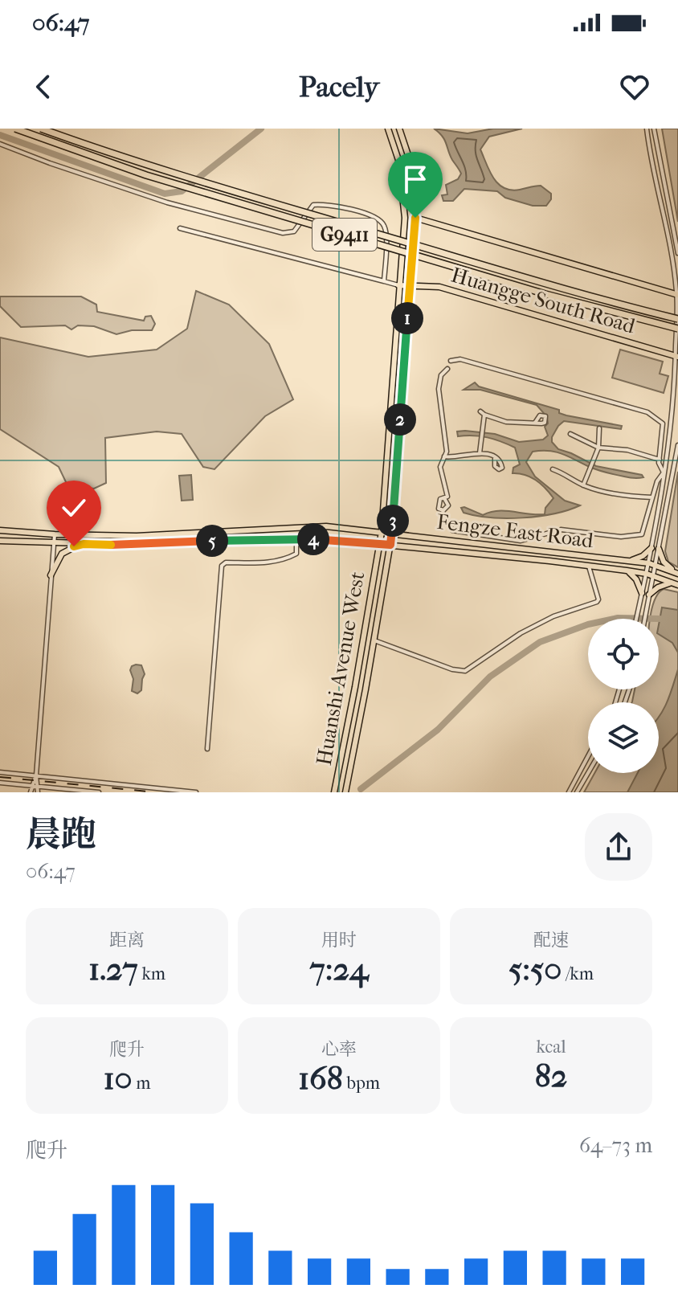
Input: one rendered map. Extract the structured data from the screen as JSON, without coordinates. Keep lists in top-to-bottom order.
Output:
{
  "streets": {
    "highway": ["G9411"],
    "main road": ["Huangge South Road", "Fengze East Road", "Huanshi Avenue West"]
  },
  "crossings": [
    ["Huangge South Road", "Huanshi Avenue West"],
    ["Fengze East Road", "Huanshi Avenue West"]
  ],
  "page": {
    "status": "06:47",
    "header": "Pacely",
    "pins": [
      "1",
      "2",
      "3",
      "4",
      "5"
    ],
    "heading": ["晨跑", "06:47"],
    "stats": [
      ["距离", "1.27 km"],
      ["用时", "7:24"],
      ["配速", "5:50 /km"],
      ["爬升", "10 m"],
      ["心率", "168 bpm"],
      ["kcal", "82"]
    ],
    "chart": ["爬升", "64–73 m"]
  }
}
